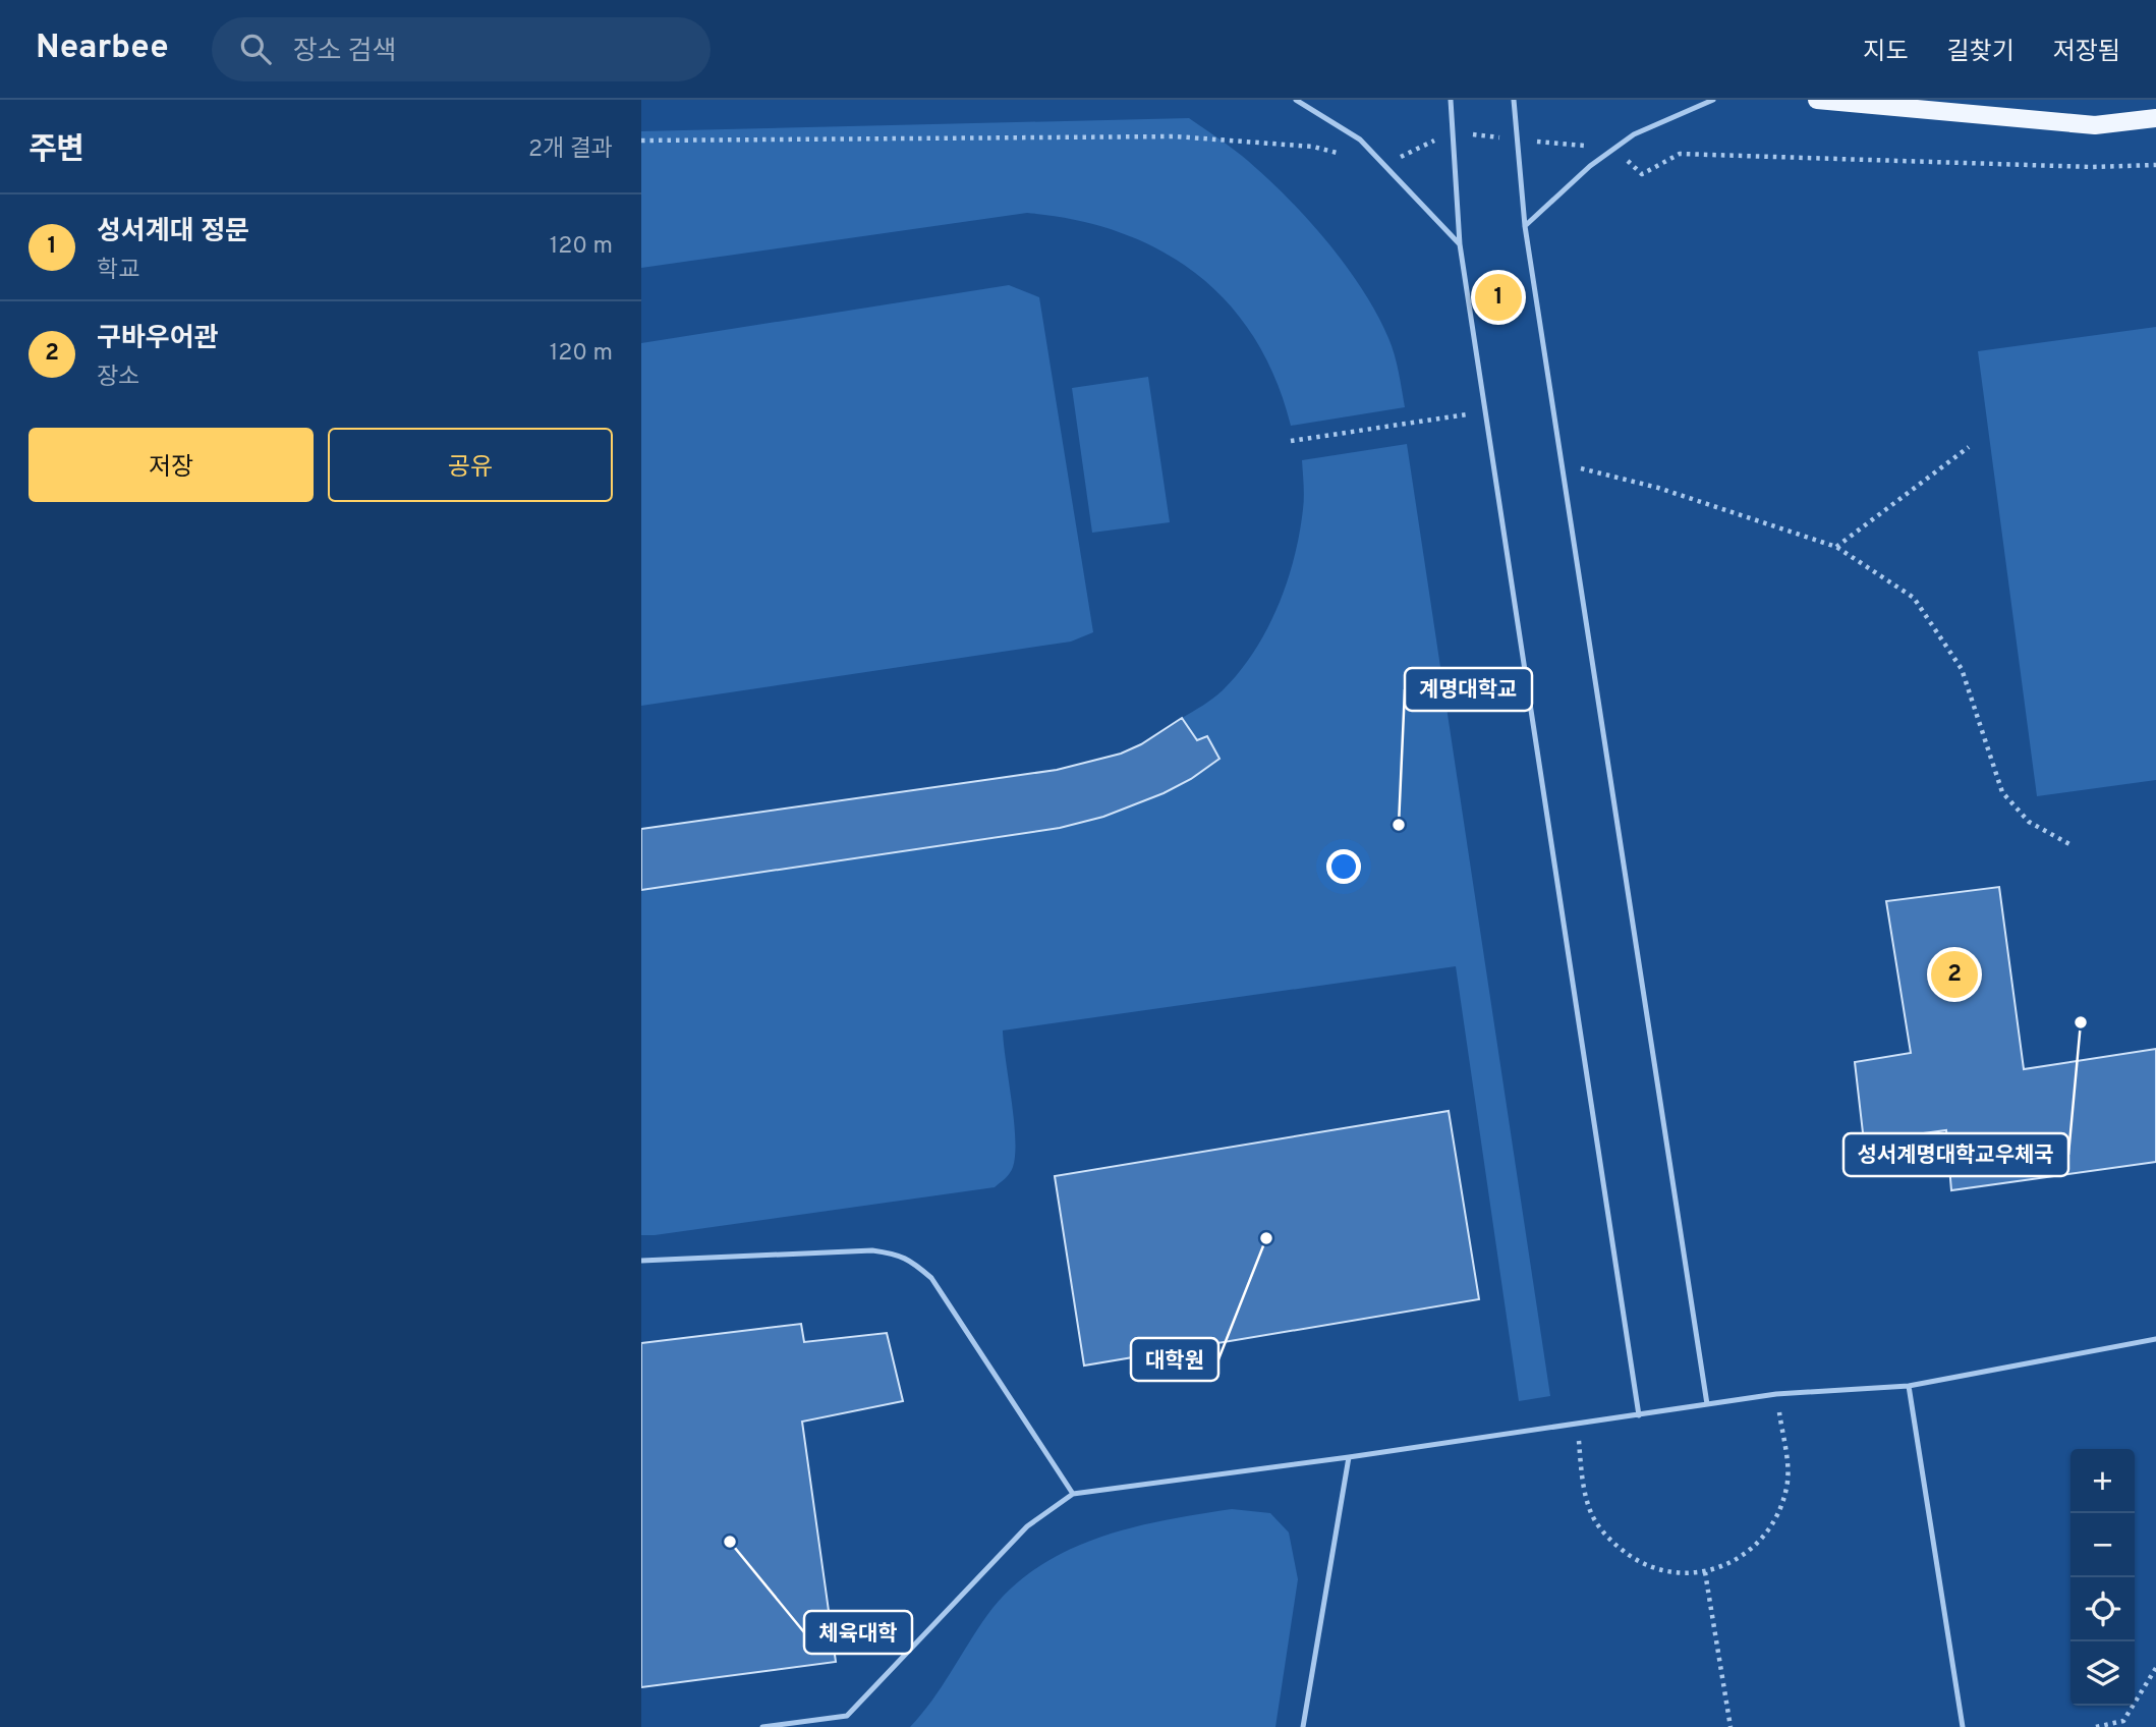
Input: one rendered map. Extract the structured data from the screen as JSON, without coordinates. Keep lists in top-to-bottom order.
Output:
{
  "places": [
    "계명대학교",
    "성서계명대학교우체국",
    "대학원",
    "체육대학"
  ],
  "page": {
    "header": "Nearbee",
    "search": "장소 검색",
    "nav": ["지도", "길찾기", "저장됨"],
    "heading": ["주변", "2개 결과"],
    "list": [
      {
        "mark": "1",
        "name": "성서계대 정문",
        "note": "학교",
        "value": "120 m"
      },
      {
        "mark": "2",
        "name": "구바우어관",
        "note": "장소",
        "value": "120 m"
      }
    ],
    "pins": ["1", "2"],
    "buttons": ["저장", "공유"],
    "map_buttons": ["+", "−"]
  }
}
